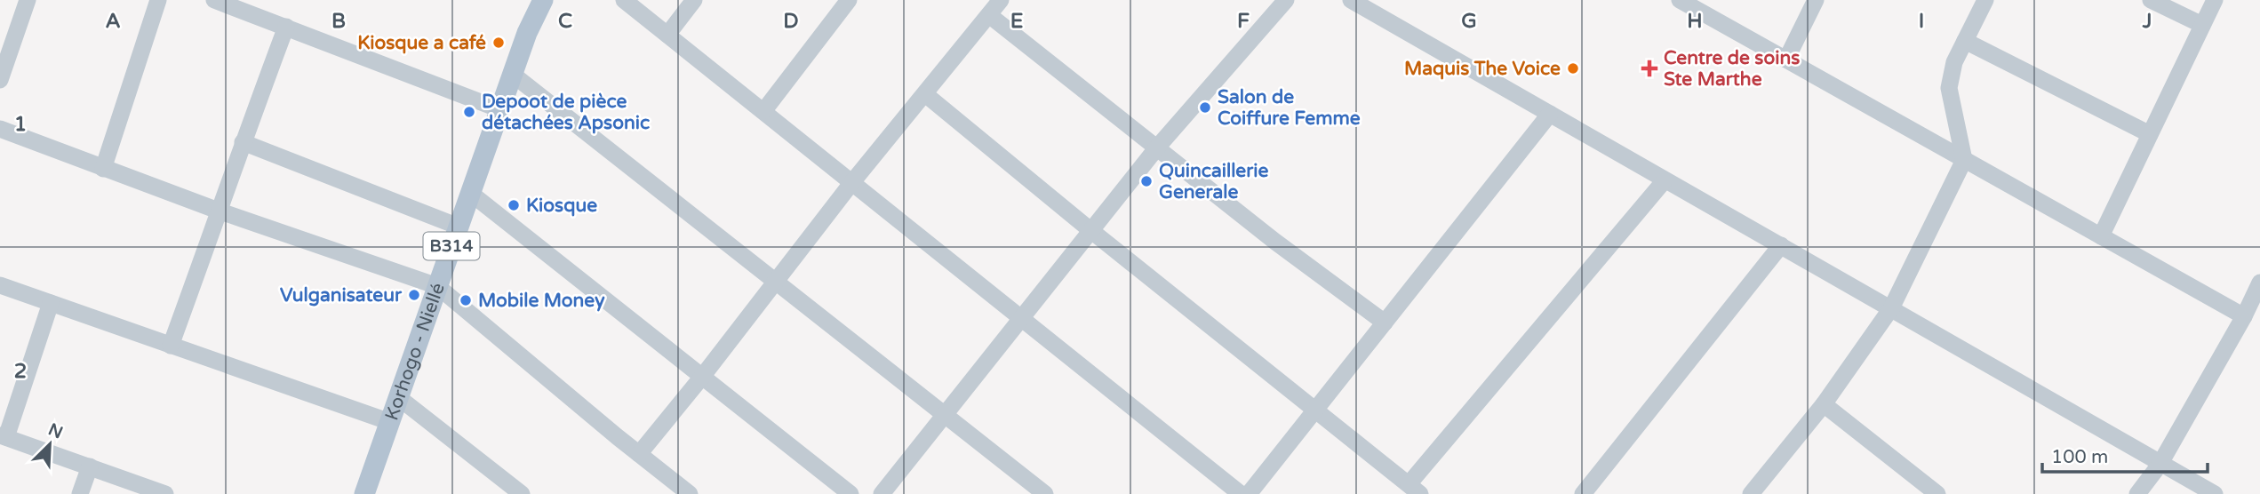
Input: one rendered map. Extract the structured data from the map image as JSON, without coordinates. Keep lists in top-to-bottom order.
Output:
{
  "streets": {
    "main road": ["B314", "Korhogo - Niellé"]
  },
  "places": {
    "other": [
      "Kiosque a café",
      "Maquis The Voice",
      "Salon de Coiffure Femme",
      "Depoot de pièce détachées Apsonic",
      "Quincaillerie Generale",
      "Kiosque",
      "Vulganisateur",
      "Mobile Money"
    ],
    "health": ["Centre de soins Ste Marthe"]
  },
  "scale_bar": "100 m",
  "north": "top right",
  "grid": {
    "columns": [
      "A",
      "B",
      "C",
      "D",
      "E",
      "F",
      "G",
      "H",
      "I",
      "J"
    ],
    "rows": ["1", "2"]
  }
}
